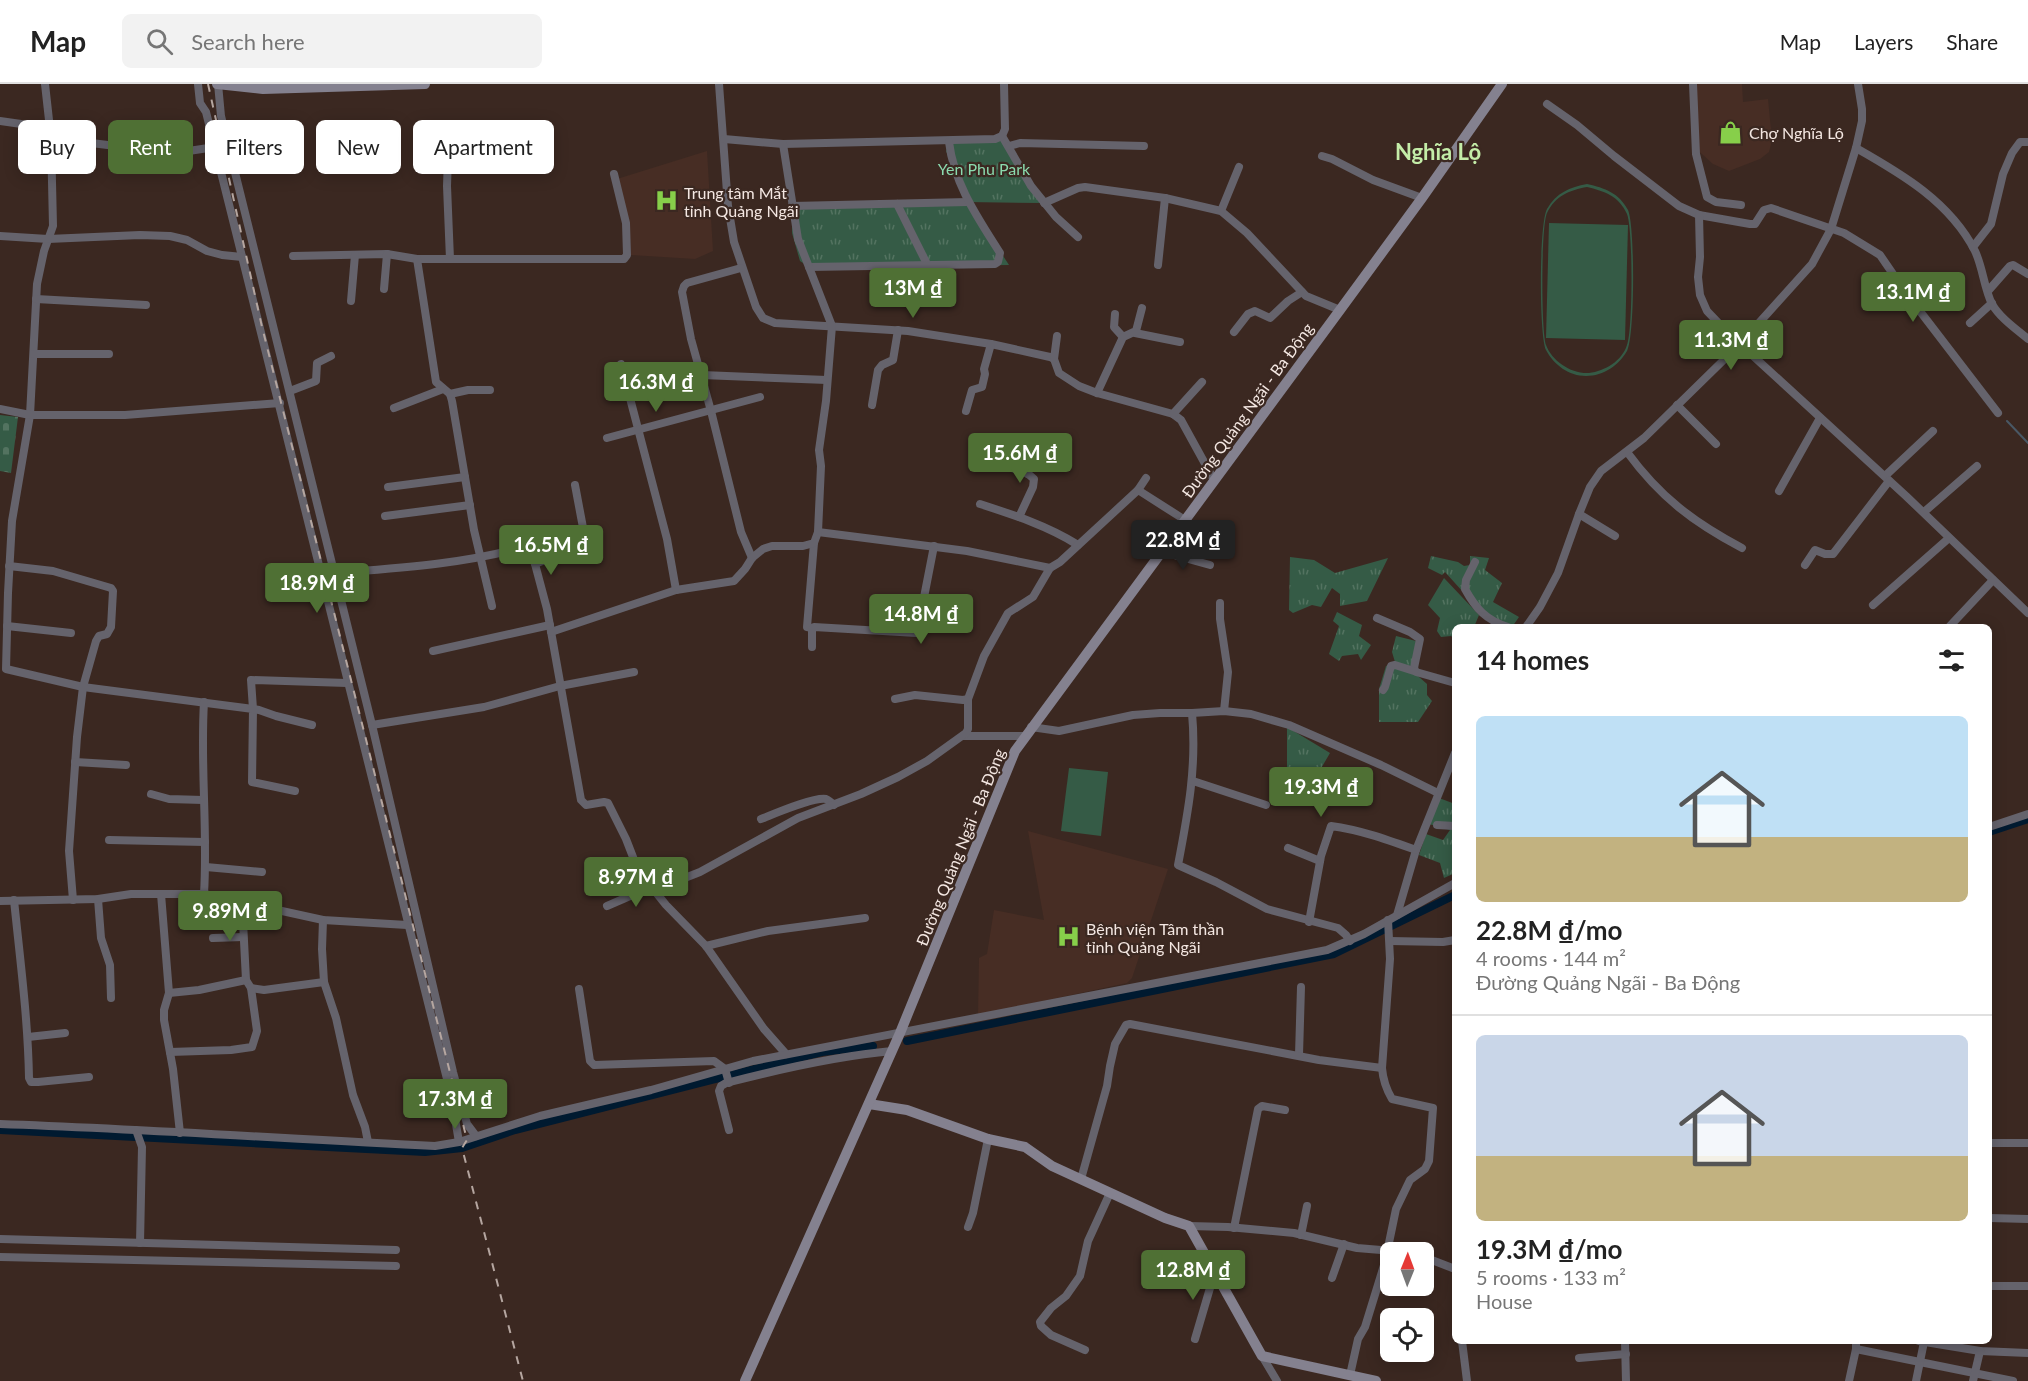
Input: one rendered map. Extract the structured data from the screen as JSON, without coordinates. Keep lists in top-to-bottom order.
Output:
{
  "streets": {
    "main road": ["Đường Quảng Ngãi - Ba Động"]
  },
  "districts": ["Nghĩa Lộ"],
  "parks": ["Yen Phu Park"],
  "places": {
    "shop": ["Chợ Nghĩa Lộ"],
    "hospital": ["Trung tâm Mắt tỉnh Quảng Ngãi", "Bệnh viện Tâm thần tỉnh Quảng Ngãi"]
  },
  "north": "top",
  "page": {
    "header": "Map",
    "search": "Search here",
    "nav": ["Map", "Layers", "Share"],
    "chip": [
      "Buy",
      "Rent",
      "Filters",
      "New",
      "Apartment"
    ],
    "price": [
      "13M ₫",
      "13.1M ₫",
      "11.3M ₫",
      "16.3M ₫",
      "15.6M ₫",
      "22.8M ₫",
      "16.5M ₫",
      "18.9M ₫",
      "14.8M ₫",
      "19.3M ₫",
      "8.97M ₫",
      "9.89M ₫",
      "17.3M ₫",
      "12.8M ₫"
    ],
    "heading": "14 homes",
    "list": [
      {
        "name": "22.8M ₫/mo",
        "note": "4 rooms · 144 m² · Đường Quảng Ngãi - Ba Động"
      },
      {
        "name": "19.3M ₫/mo",
        "note": "5 rooms · 133 m² · House"
      }
    ]
  }
}
